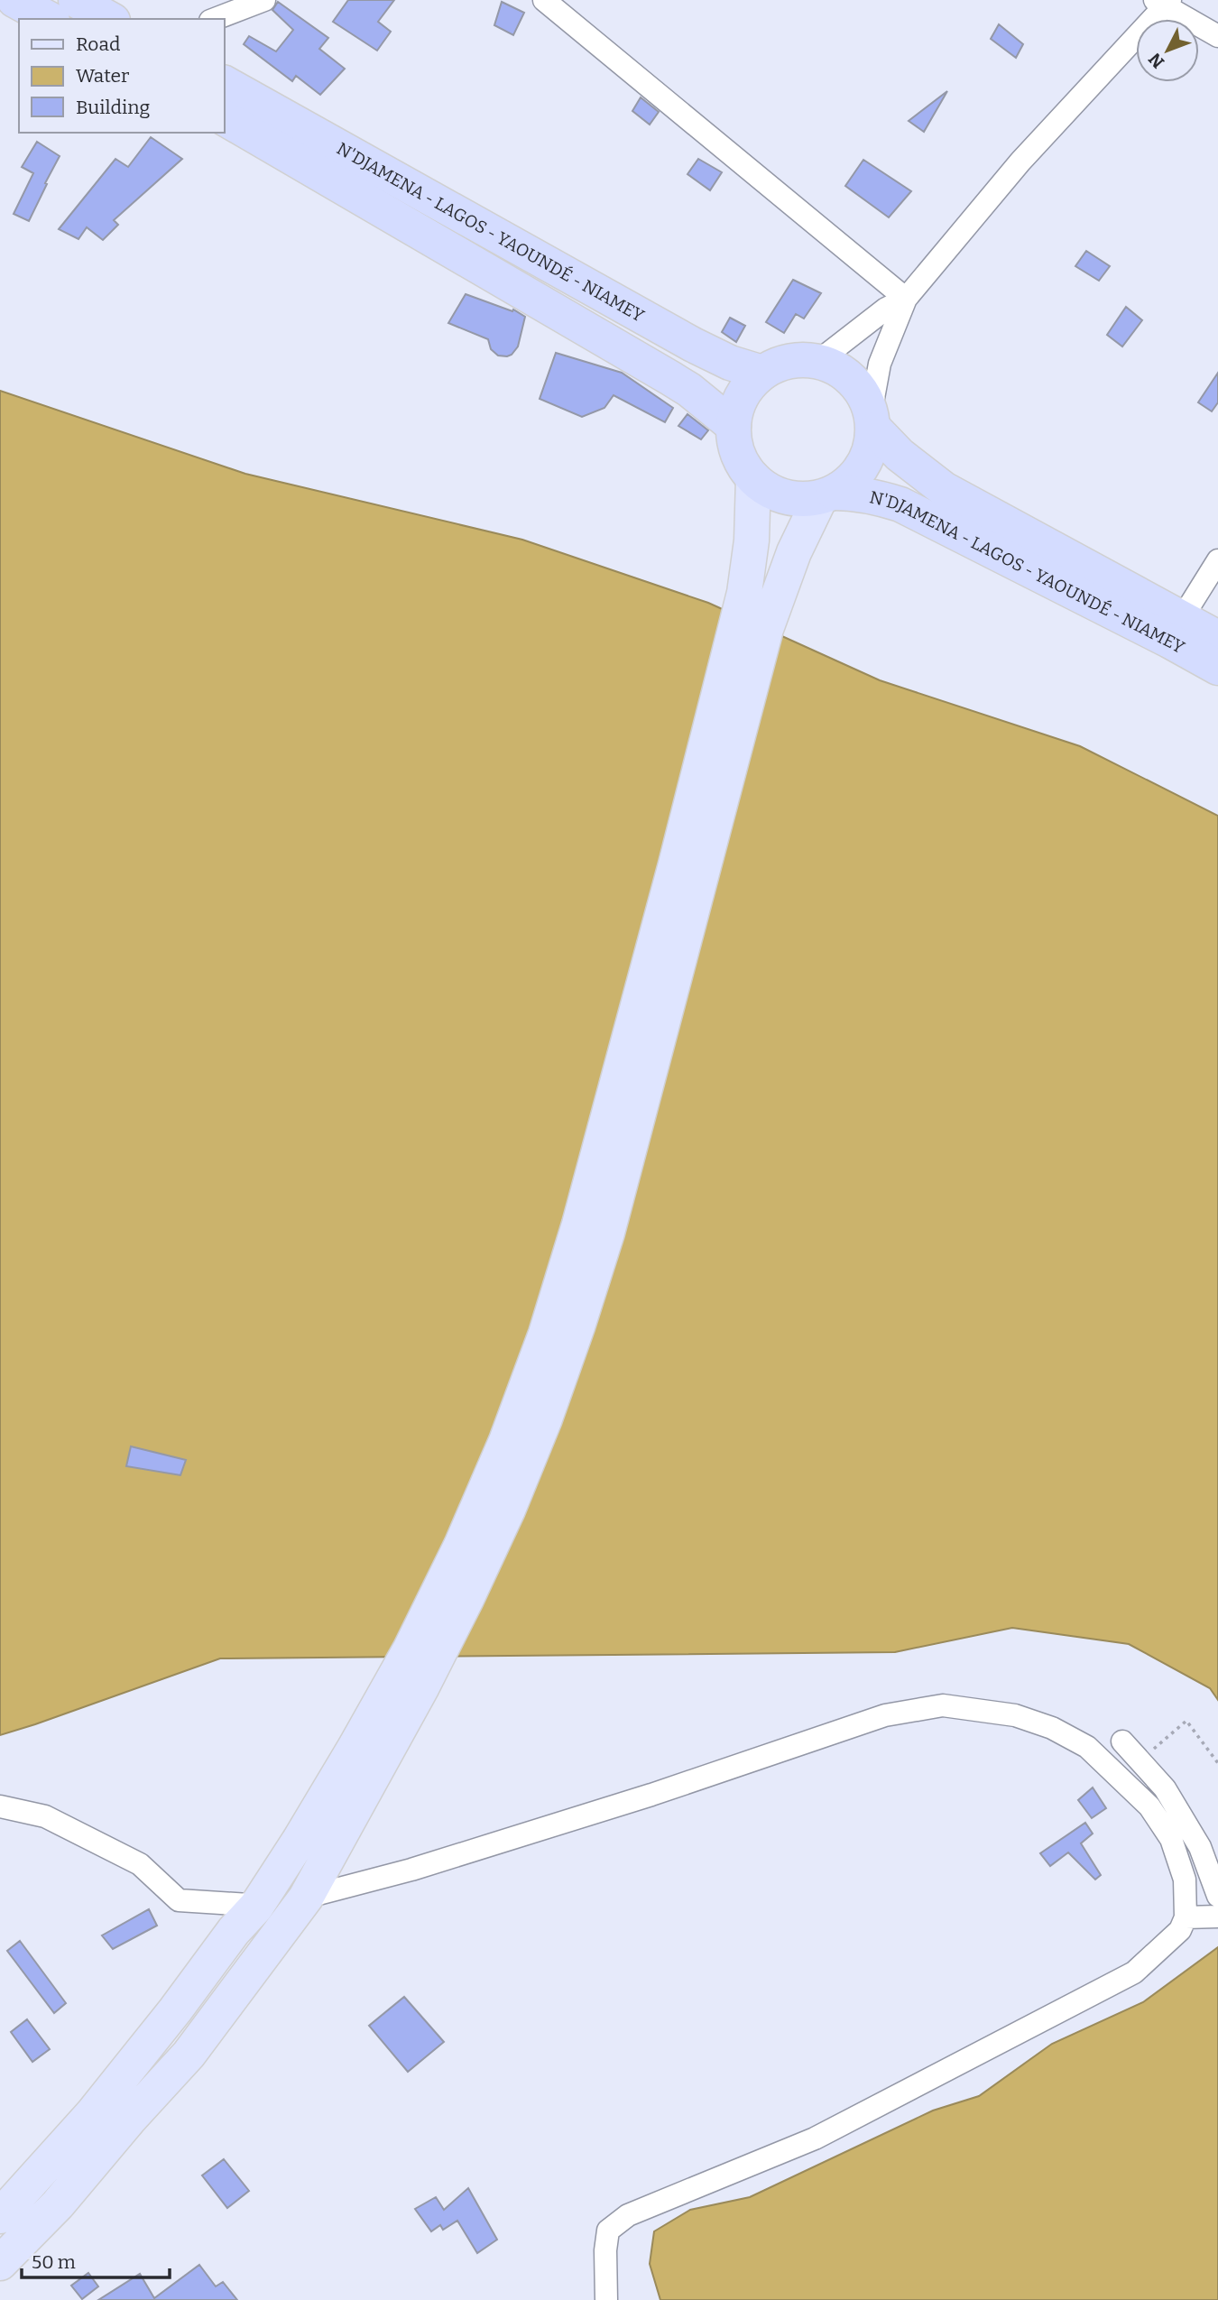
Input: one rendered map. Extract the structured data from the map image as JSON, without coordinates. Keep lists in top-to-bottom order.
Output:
{
  "streets": {
    "highway": ["N'DJAMENA - LAGOS - YAOUNDÉ - NIAMEY"]
  },
  "legend": ["Road", "Water", "Building"],
  "scale_bar": "50 m",
  "north": "bottom left"
}
